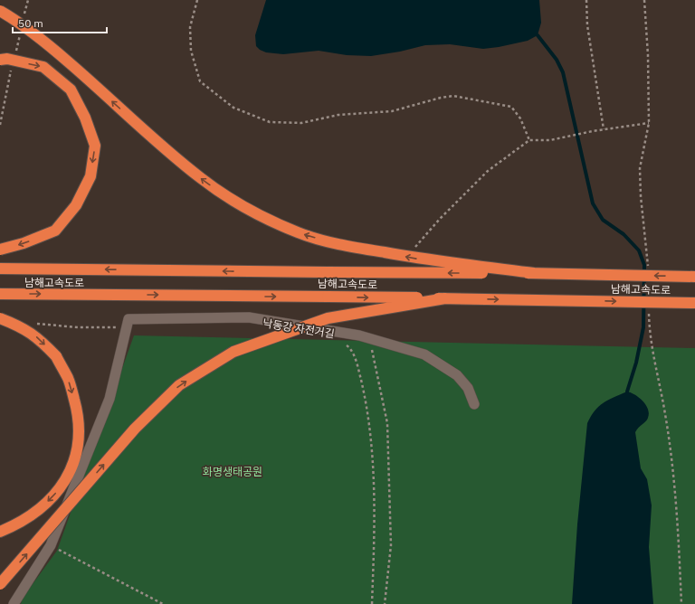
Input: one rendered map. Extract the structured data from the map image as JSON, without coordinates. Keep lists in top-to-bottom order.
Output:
{
  "streets": {
    "highway": ["남해고속도로"],
    "path": ["낙동강 자전거길"]
  },
  "parks": ["화명생태공원"],
  "scale_bar": "50 m"
}
